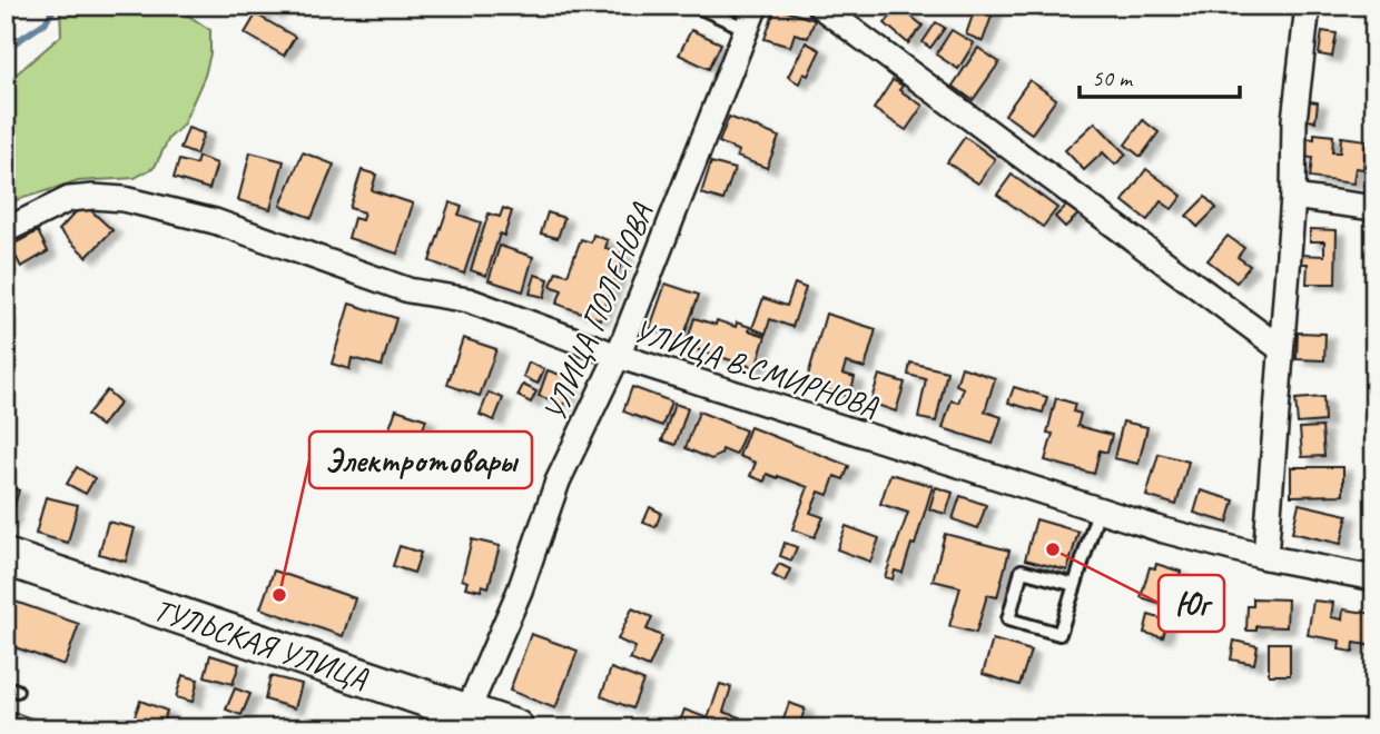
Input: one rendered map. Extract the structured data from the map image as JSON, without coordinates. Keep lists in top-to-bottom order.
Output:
{
  "streets": {
    "main road": ["ТУЛЬСКАЯ УЛИЦА"],
    "street": ["УЛИЦА ПОЛЕНОВА", "УЛИЦА В.СМИРНОВА"]
  },
  "crossings": [
    ["УЛИЦА ПОЛЕНОВА", "УЛИЦА В.СМИРНОВА"],
    ["УЛИЦА ПОЛЕНОВА", "ТУЛЬСКАЯ УЛИЦА"]
  ],
  "places": ["Юг", "Электротовары"],
  "scale_bar": "50 m"
}
